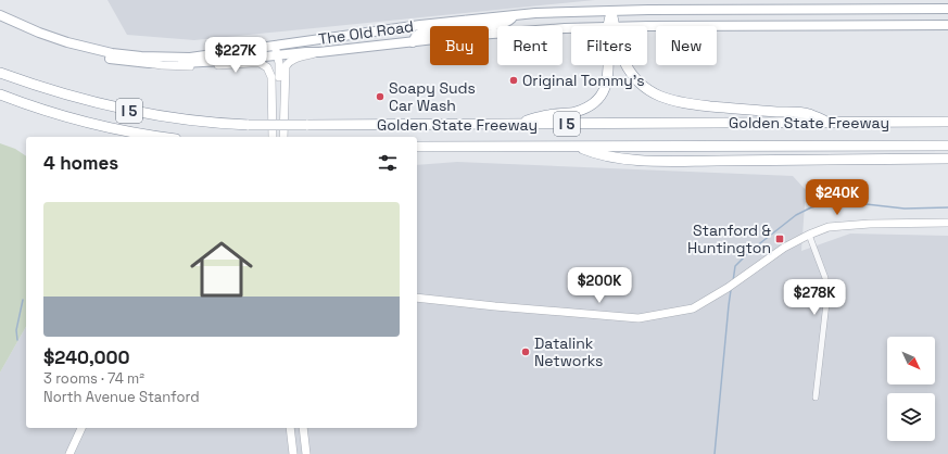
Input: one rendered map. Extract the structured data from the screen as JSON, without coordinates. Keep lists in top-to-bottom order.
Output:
{
  "streets": {
    "highway": ["I 5", "Golden State Freeway"],
    "main road": ["The Old Road"]
  },
  "places": {
    "other": ["Original Tommy's", "Soapy Suds Car Wash", "Datalink Networks"],
    "transit": ["Stanford & Huntington"]
  },
  "north": "bottom right",
  "page": {
    "chip": [
      "Buy",
      "Rent",
      "Filters",
      "New"
    ],
    "price": [
      "$227K",
      "$240K",
      "$200K",
      "$278K"
    ],
    "heading": "4 homes",
    "list": [
      {
        "name": "$240,000",
        "note": "3 rooms · 74 m² · North Avenue Stanford"
      }
    ]
  }
}
